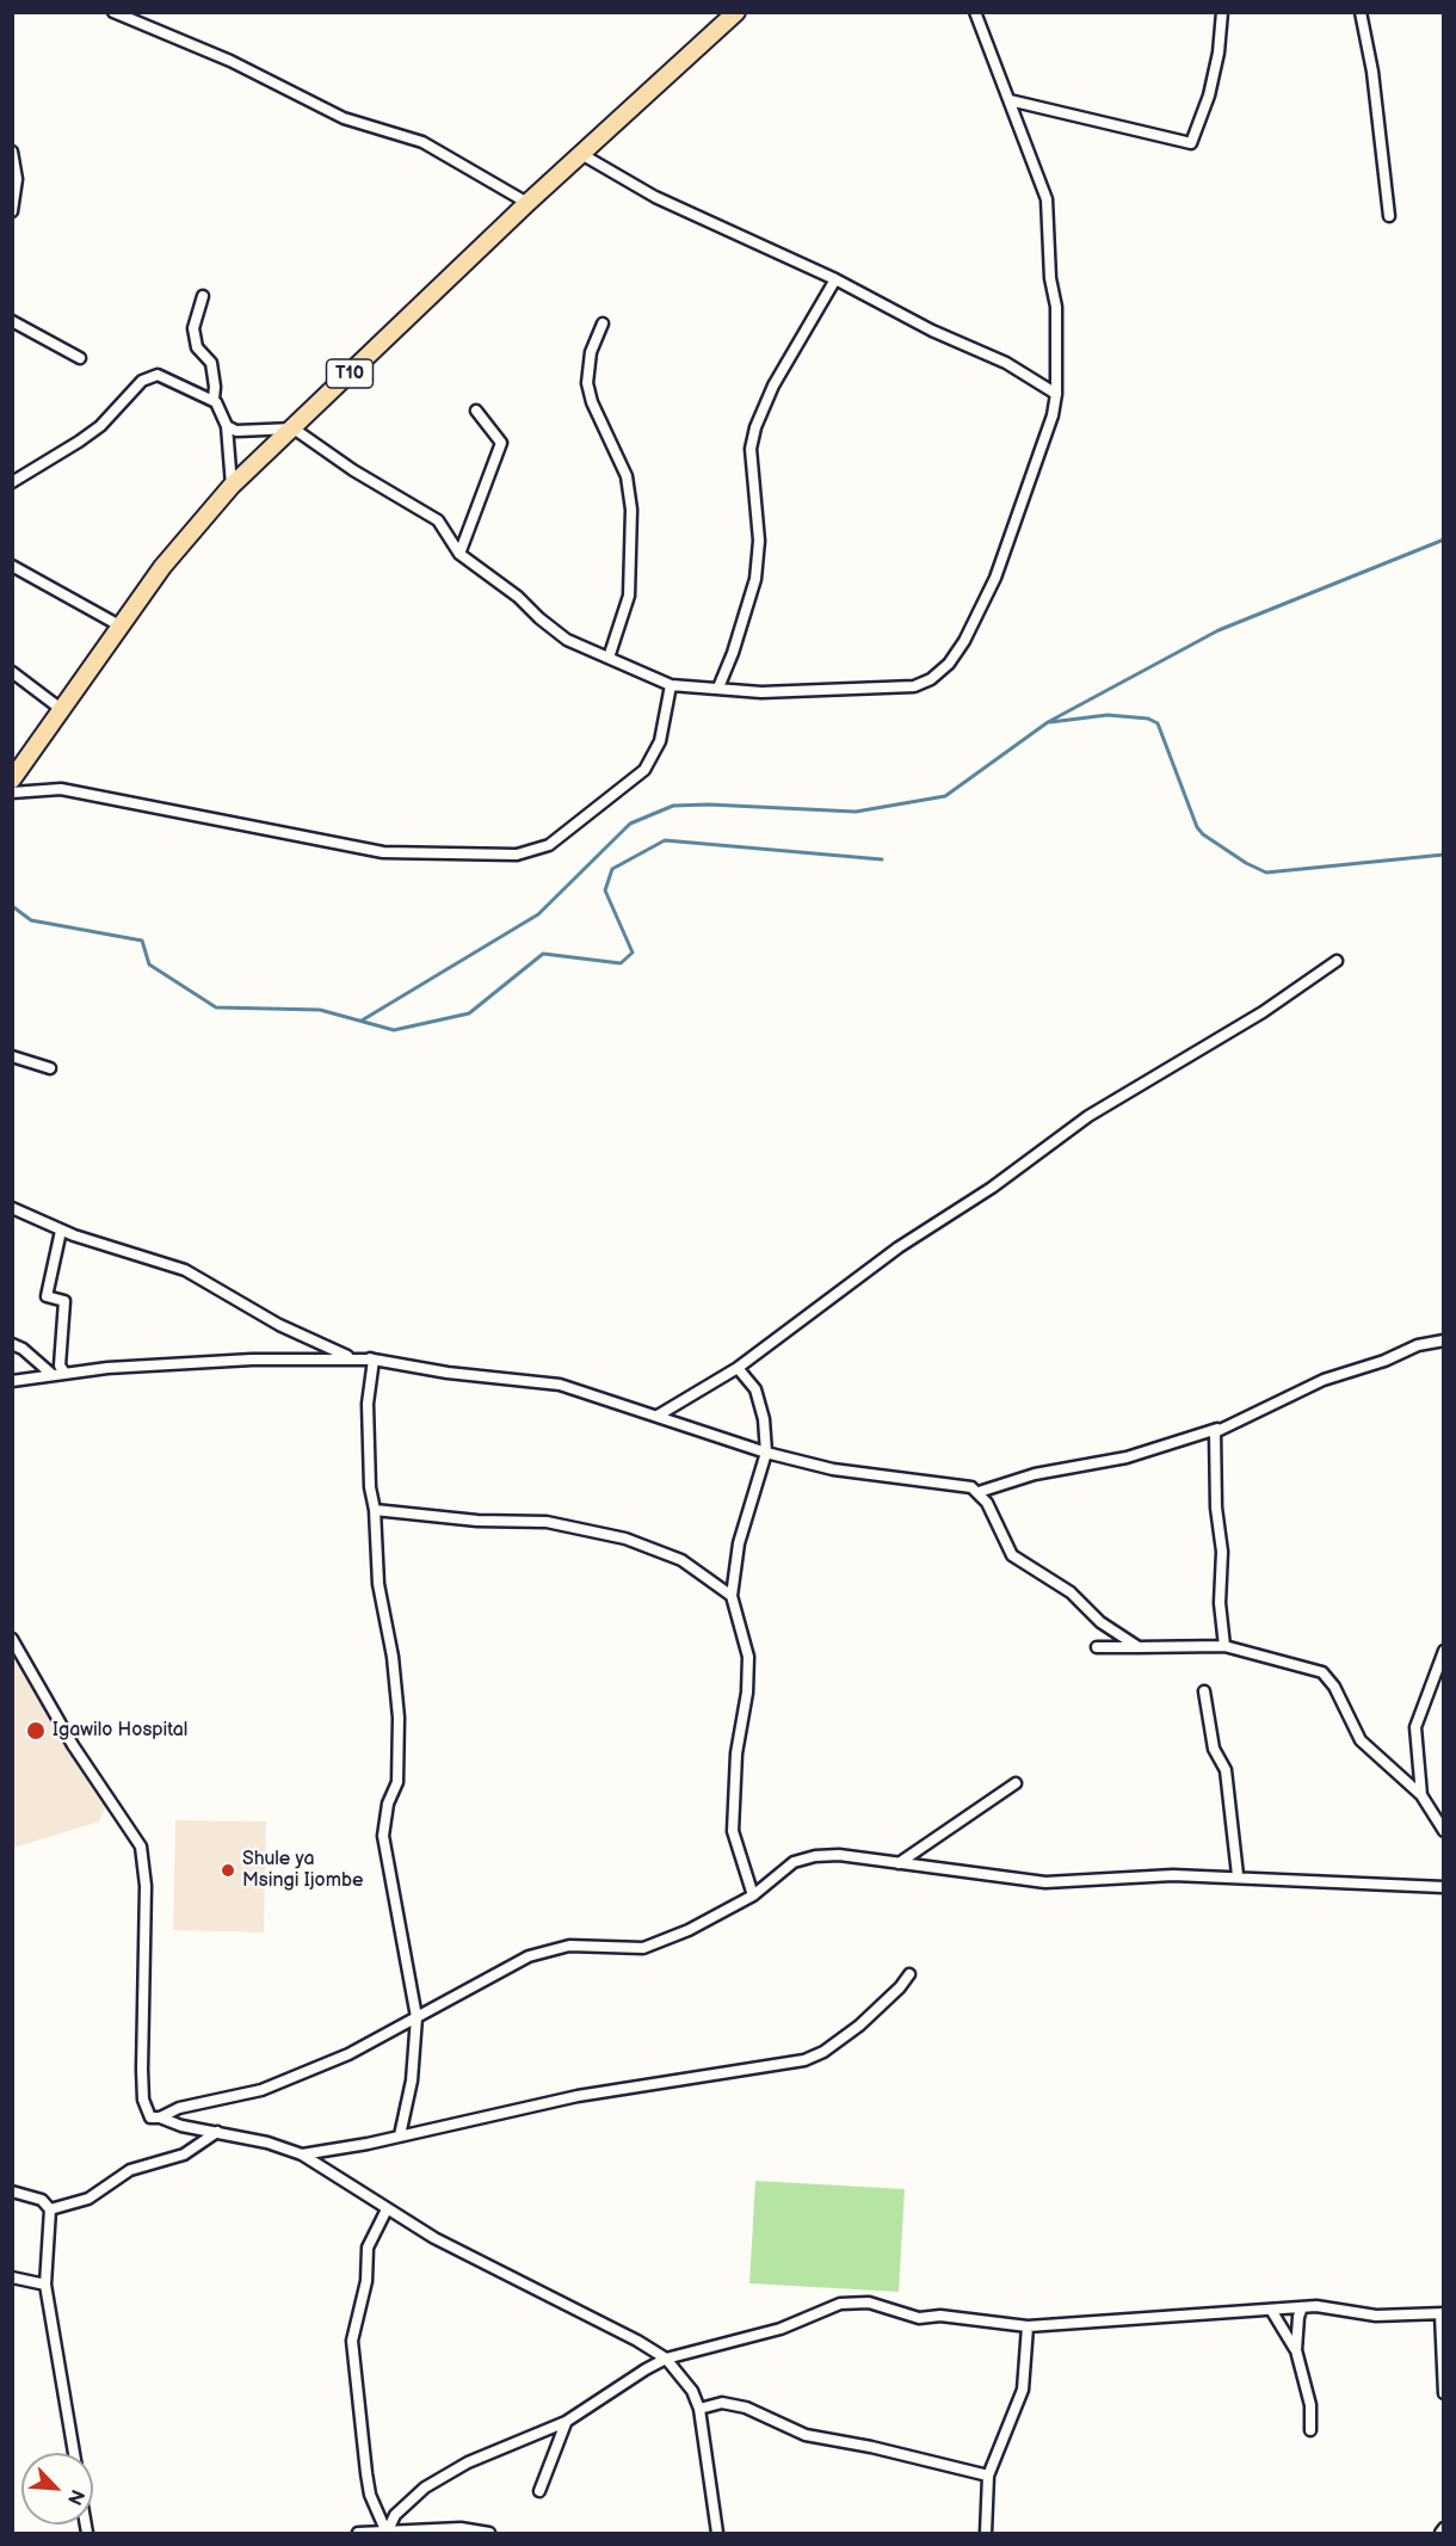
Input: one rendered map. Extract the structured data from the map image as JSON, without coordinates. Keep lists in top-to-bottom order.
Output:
{
  "streets": {
    "highway": ["T10"]
  },
  "places": ["Igawilo Hospital", "Shule ya Msingi Ijombe"],
  "north": "bottom right"
}
